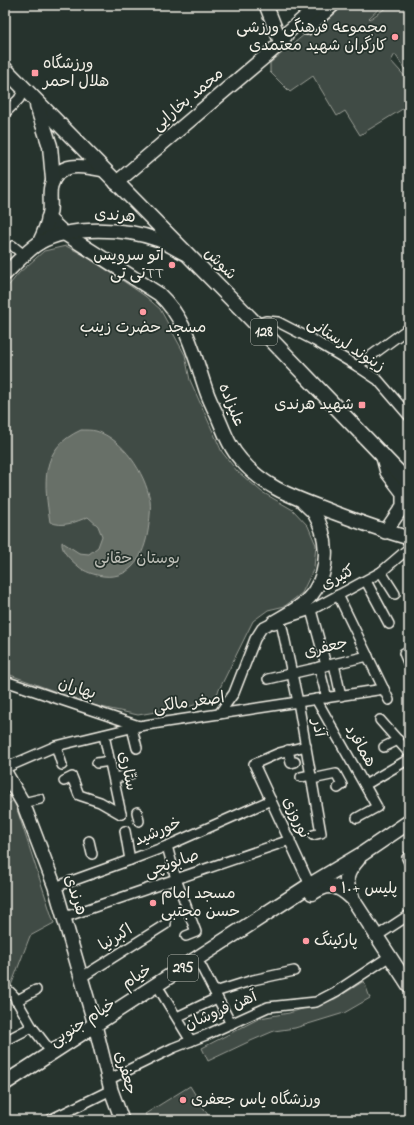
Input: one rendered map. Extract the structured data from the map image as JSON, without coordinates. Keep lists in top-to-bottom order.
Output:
{
  "streets": {
    "main road": [
      "شوش",
      "128",
      "295",
      "خیام",
      "خیام جنوبی"
    ],
    "street": [
      "محمد بخارایی",
      "هرندی",
      "زینوند لرستانی",
      "علیزاده",
      "کثیری",
      "جعفری",
      "بهاران",
      "اصغر مالکی",
      "آذر",
      "همافرد",
      "ستّاری",
      "نوروزی",
      "خورشید",
      "صابونچی",
      "اکبرنیا",
      "آهن فروشان"
    ]
  },
  "crossings": [
    ["محمد بخارایی", "شوش"],
    ["هرندی", "شوش"],
    ["هرندی", "علیزاده"],
    ["هرندی", "جعفری"],
    ["هرندی", "خورشید"],
    ["هرندی", "صابونچی"],
    ["هرندی", "اکبرنیا"],
    ["هرندی", "خیام"],
    ["هرندی", "خیام جنوبی"],
    ["شوش", "زینوند لرستانی"],
    ["کثیری", "آذر"],
    ["جعفری", "آذر"],
    ["جعفری", "خیام"],
    ["جعفری", "آهن فروشان"],
    ["جعفری", "خیام جنوبی"],
    ["بهاران", "اصغر مالکی"],
    ["اصغر مالکی", "آذر"],
    ["اصغر مالکی", "همافرد"],
    ["اصغر مالکی", "ستّاری"],
    ["نوروزی", "خورشید"],
    ["نوروزی", "صابونچی"],
    ["نوروزی", "خیام"],
    ["نوروزی", "خیام جنوبی"],
    ["295", "خیام"],
    ["خیام", "خیام جنوبی"]
  ],
  "parks": ["بوستان حقانی"],
  "places": {
    "other": [
      "مجموعه فرهنگی ورزشی کارگران شهید معتمدی",
      "اتو سرویس تی تیTT",
      "مسجد حضرت زینب",
      "پلیس +۱۰",
      "مسجد امام حسن مجتبی",
      "پارکینگ",
      "ورزشگاه یاس جعفری"
    ],
    "transit": ["ورزشگاه هلال احمر", "شهید هرندی"]
  }
}
